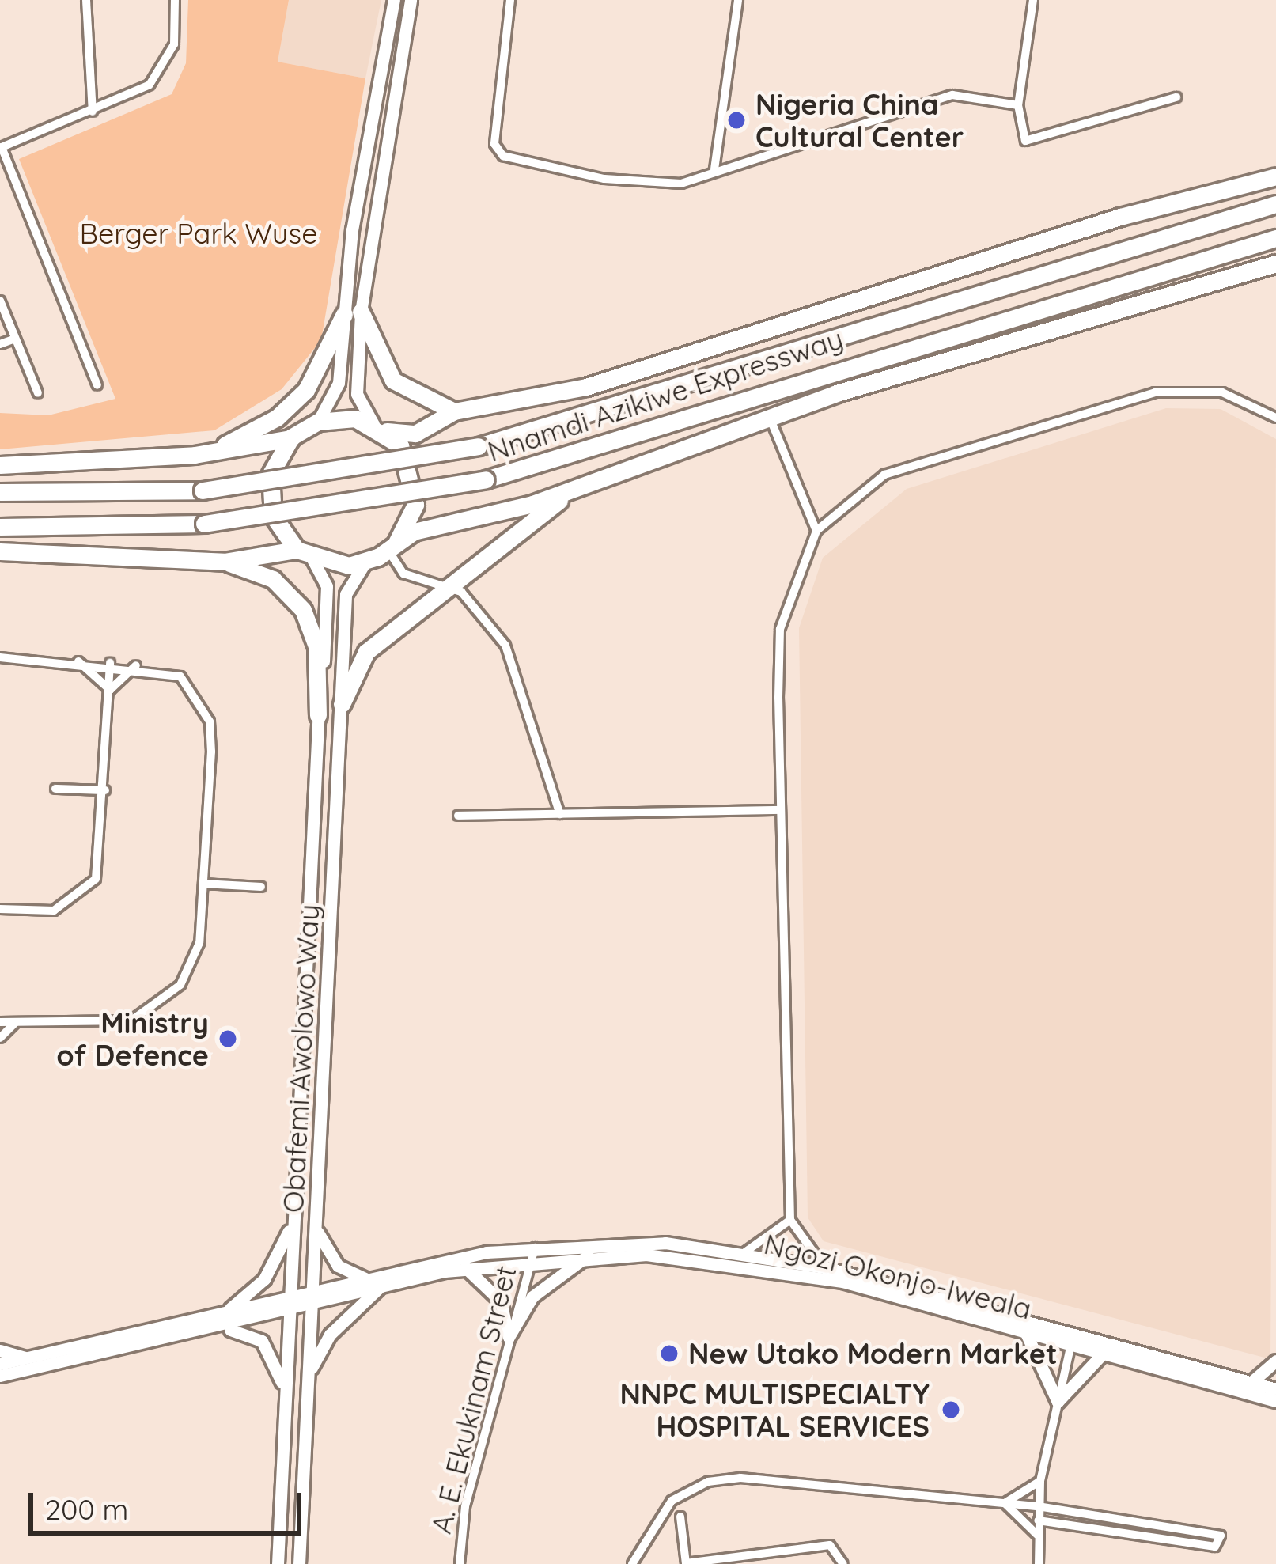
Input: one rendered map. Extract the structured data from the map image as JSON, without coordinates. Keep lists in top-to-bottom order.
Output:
{
  "streets": {
    "highway": ["Nnamdi Azikiwe Expressway"],
    "main road": ["Obafemi Awolowo Way", "Ngozi Okonjo-Iweala"],
    "street": ["A. E. Ekukinam Street"]
  },
  "crossings": [
    ["Nnamdi Azikiwe Expressway", "Obafemi Awolowo Way"],
    ["Obafemi Awolowo Way", "Ngozi Okonjo-Iweala"],
    ["Ngozi Okonjo-Iweala", "A. E. Ekukinam Street"]
  ],
  "parks": ["Berger Park Wuse"],
  "places": [
    "Nigeria China Cultural Center",
    "Ministry of Defence",
    "New Utako Modern Market",
    "NNPC MULTISPECIALTY HOSPITAL SERVICES"
  ],
  "scale_bar": "200 m"
}
